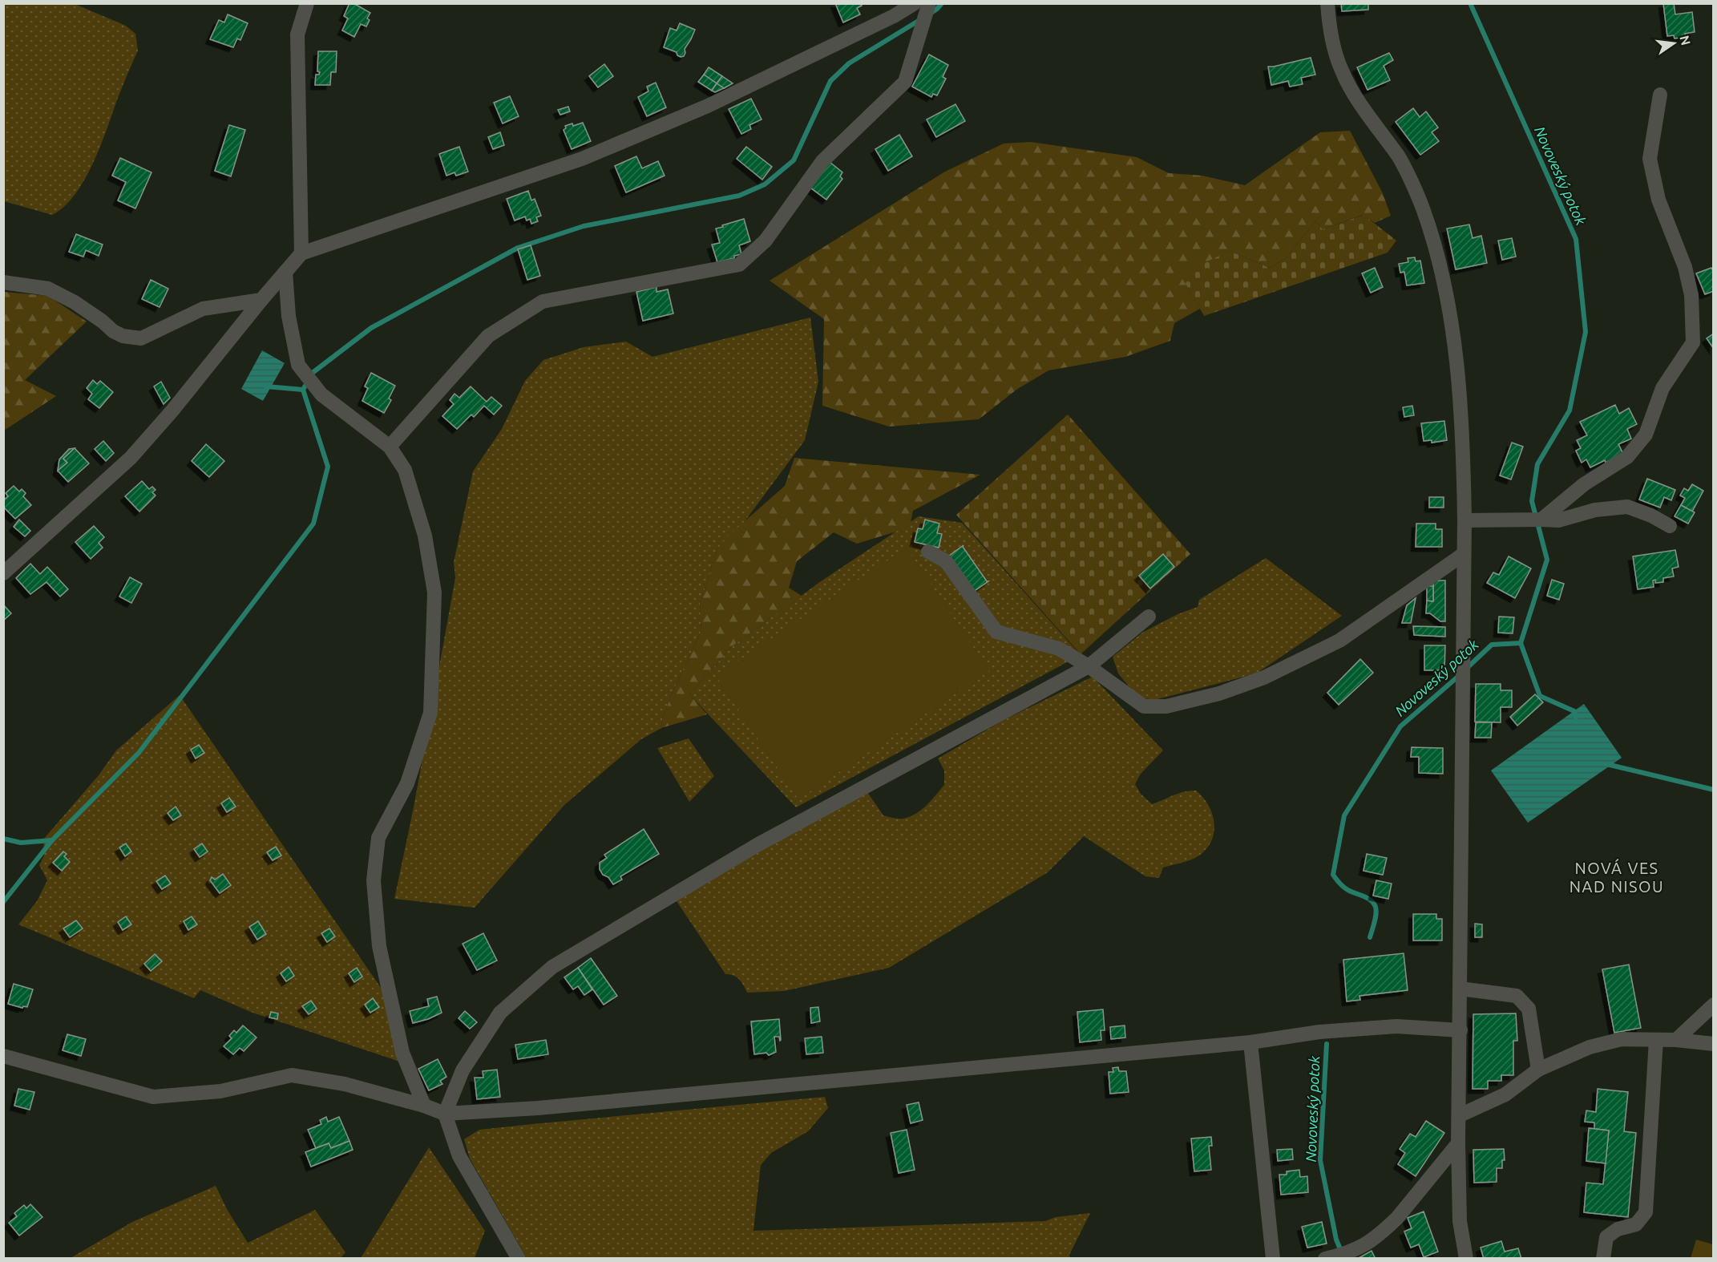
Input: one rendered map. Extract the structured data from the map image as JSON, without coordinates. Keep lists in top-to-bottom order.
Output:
{
  "districts": ["NOVÁ VES NAD NISOU"],
  "water": ["Novoveský potok"],
  "north": "right"
}
